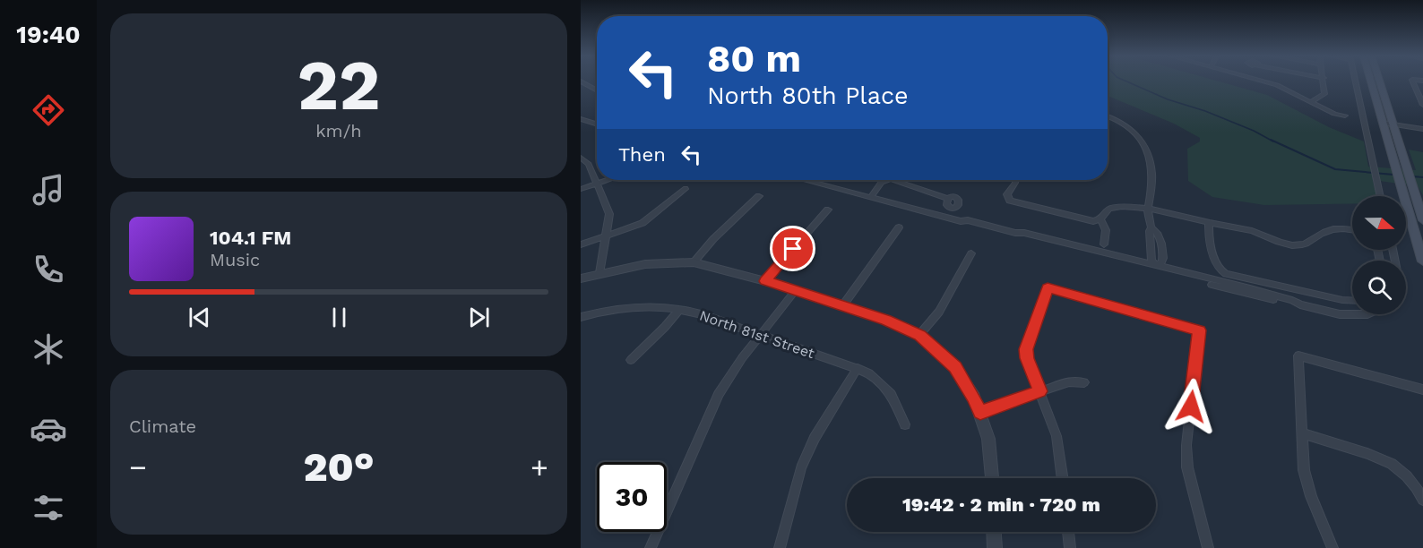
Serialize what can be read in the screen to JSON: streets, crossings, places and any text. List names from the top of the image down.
{
  "streets": {
    "street": ["North 81st Street"]
  },
  "north": "right",
  "page": {
    "tabs": "19:40",
    "tile": [
      ["22", "km/h"],
      "Climate"
    ],
    "turn": ["80 m", "North 80th Place"],
    "then": "Then",
    "song": ["104.1 FM", "Music"],
    "heat": ["−", "20°", "+"],
    "limit": "30",
    "trip": "19:42 · 2 min · 720 m"
  }
}
